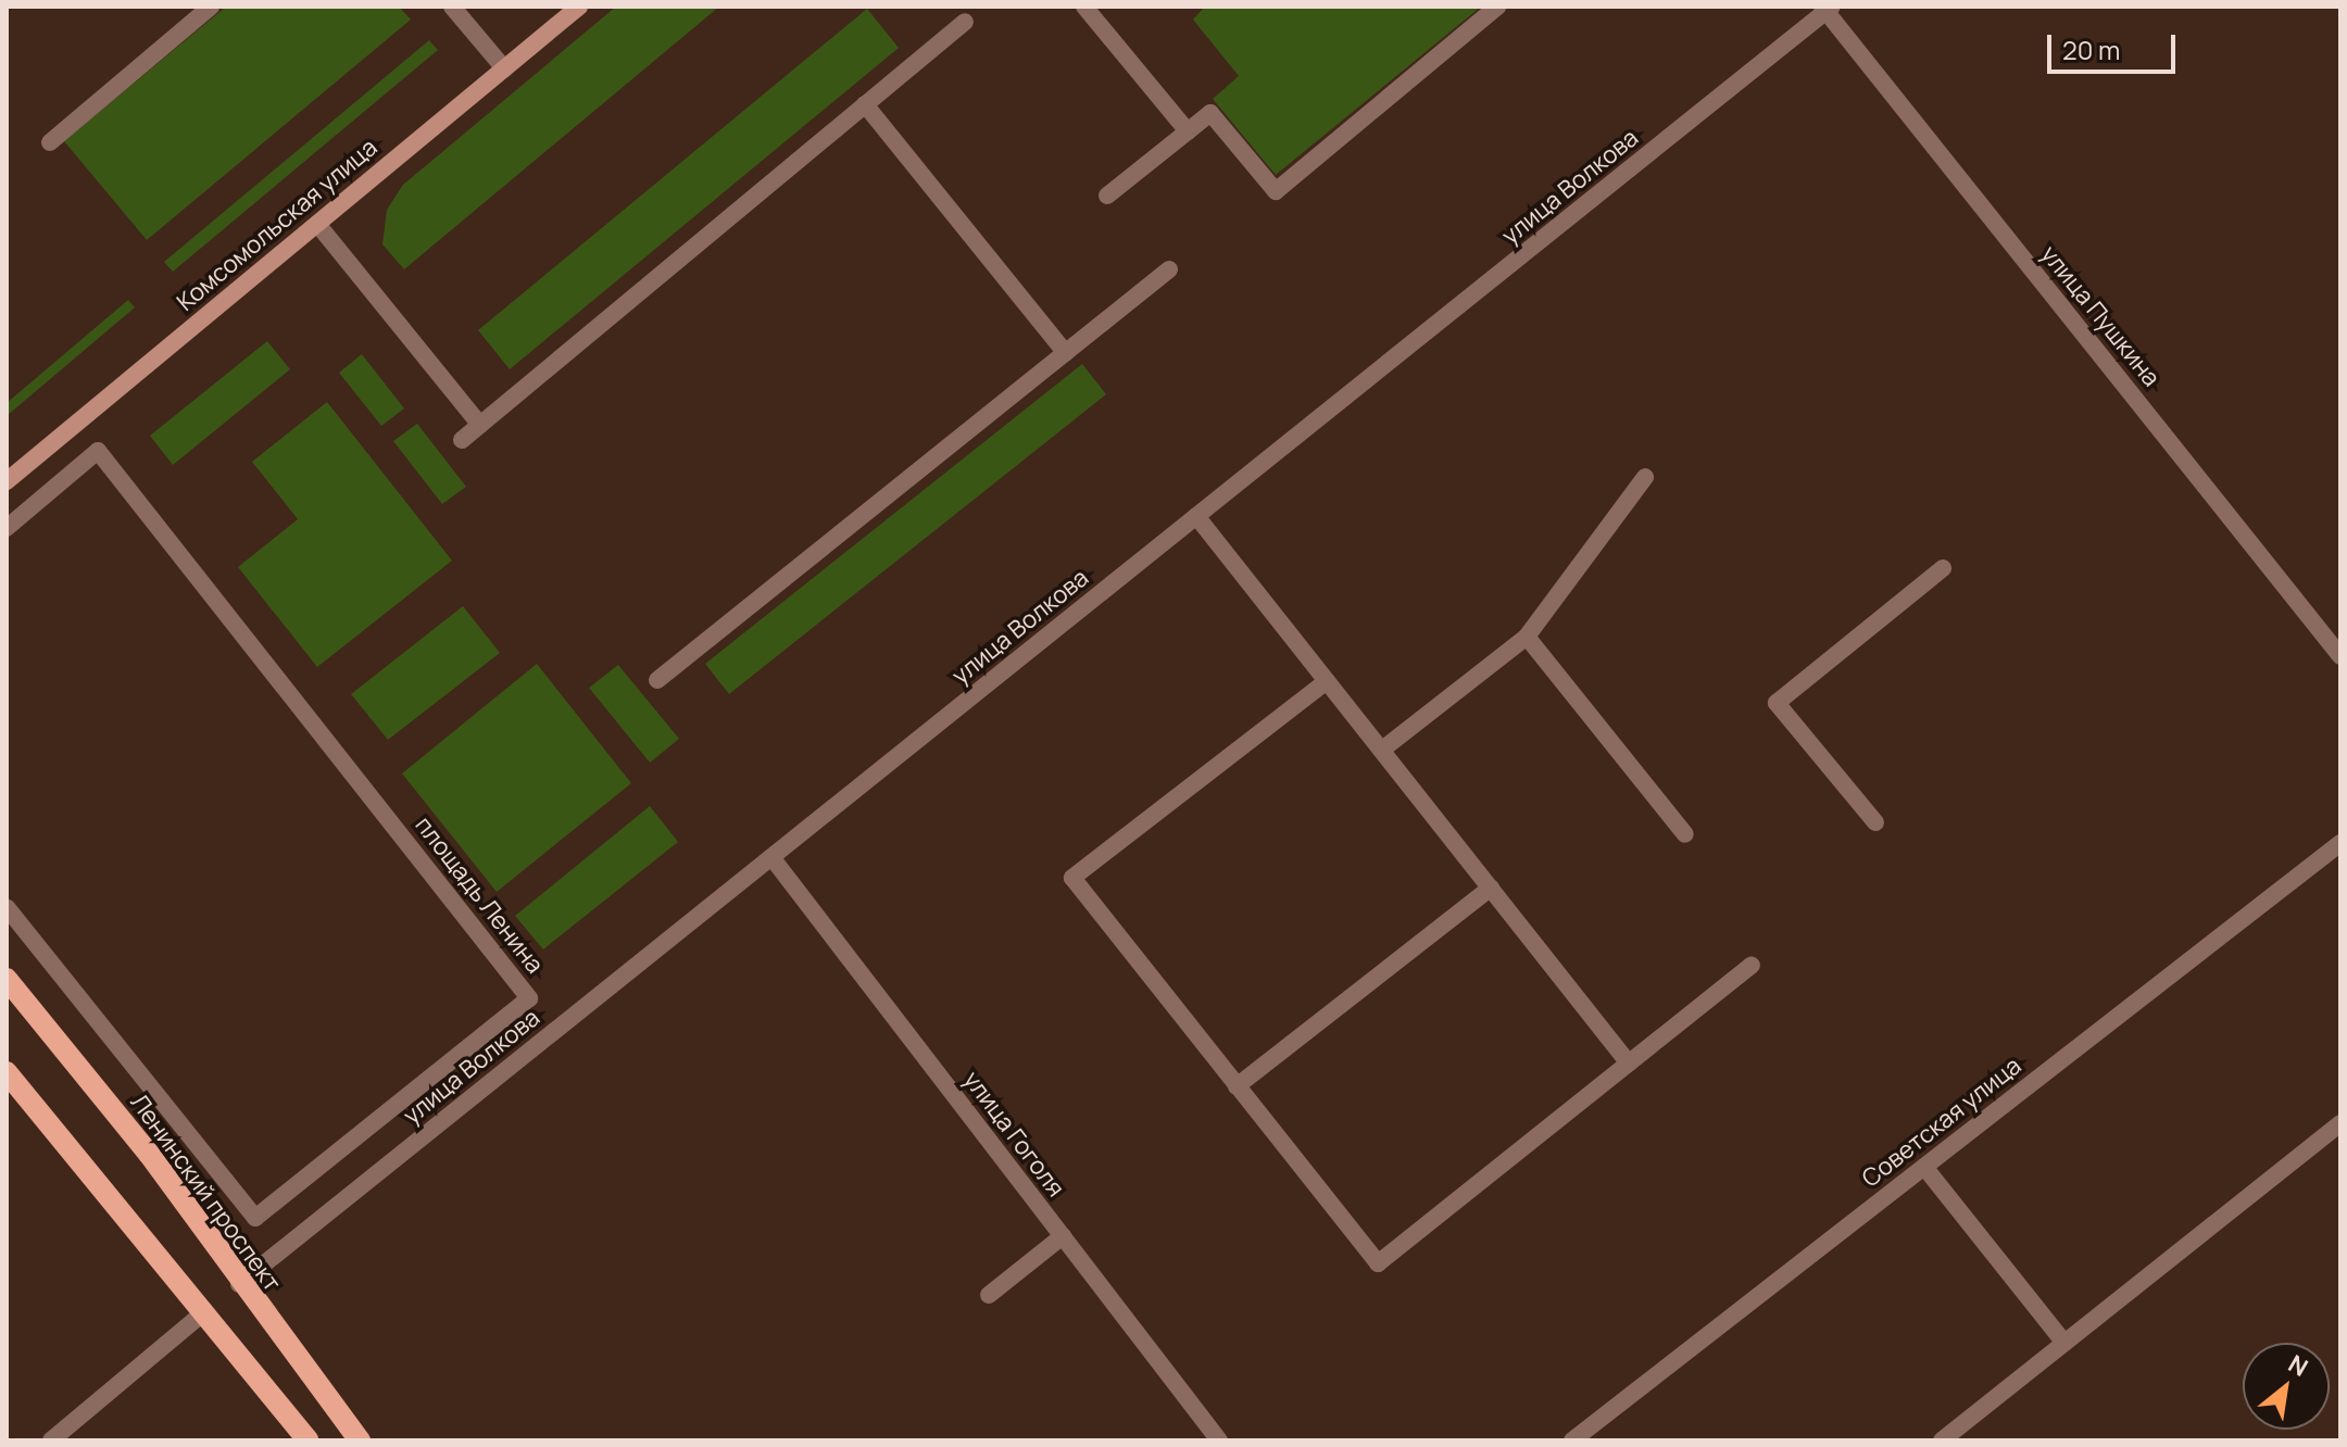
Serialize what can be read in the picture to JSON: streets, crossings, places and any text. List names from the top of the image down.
{
  "streets": {
    "main road": ["Комсомольская улица", "Ленинский проспект"],
    "street": [
      "улица Волкова",
      "улица Пушкина",
      "площадь Ленина",
      "Советская улица",
      "улица Гоголя"
    ]
  },
  "crossings": [
    ["улица Волкова", "улица Пушкина"],
    ["улица Волкова", "улица Гоголя"],
    ["улица Волкова", "Ленинский проспект"]
  ],
  "scale_bar": "20 m",
  "north": "top right"
}
